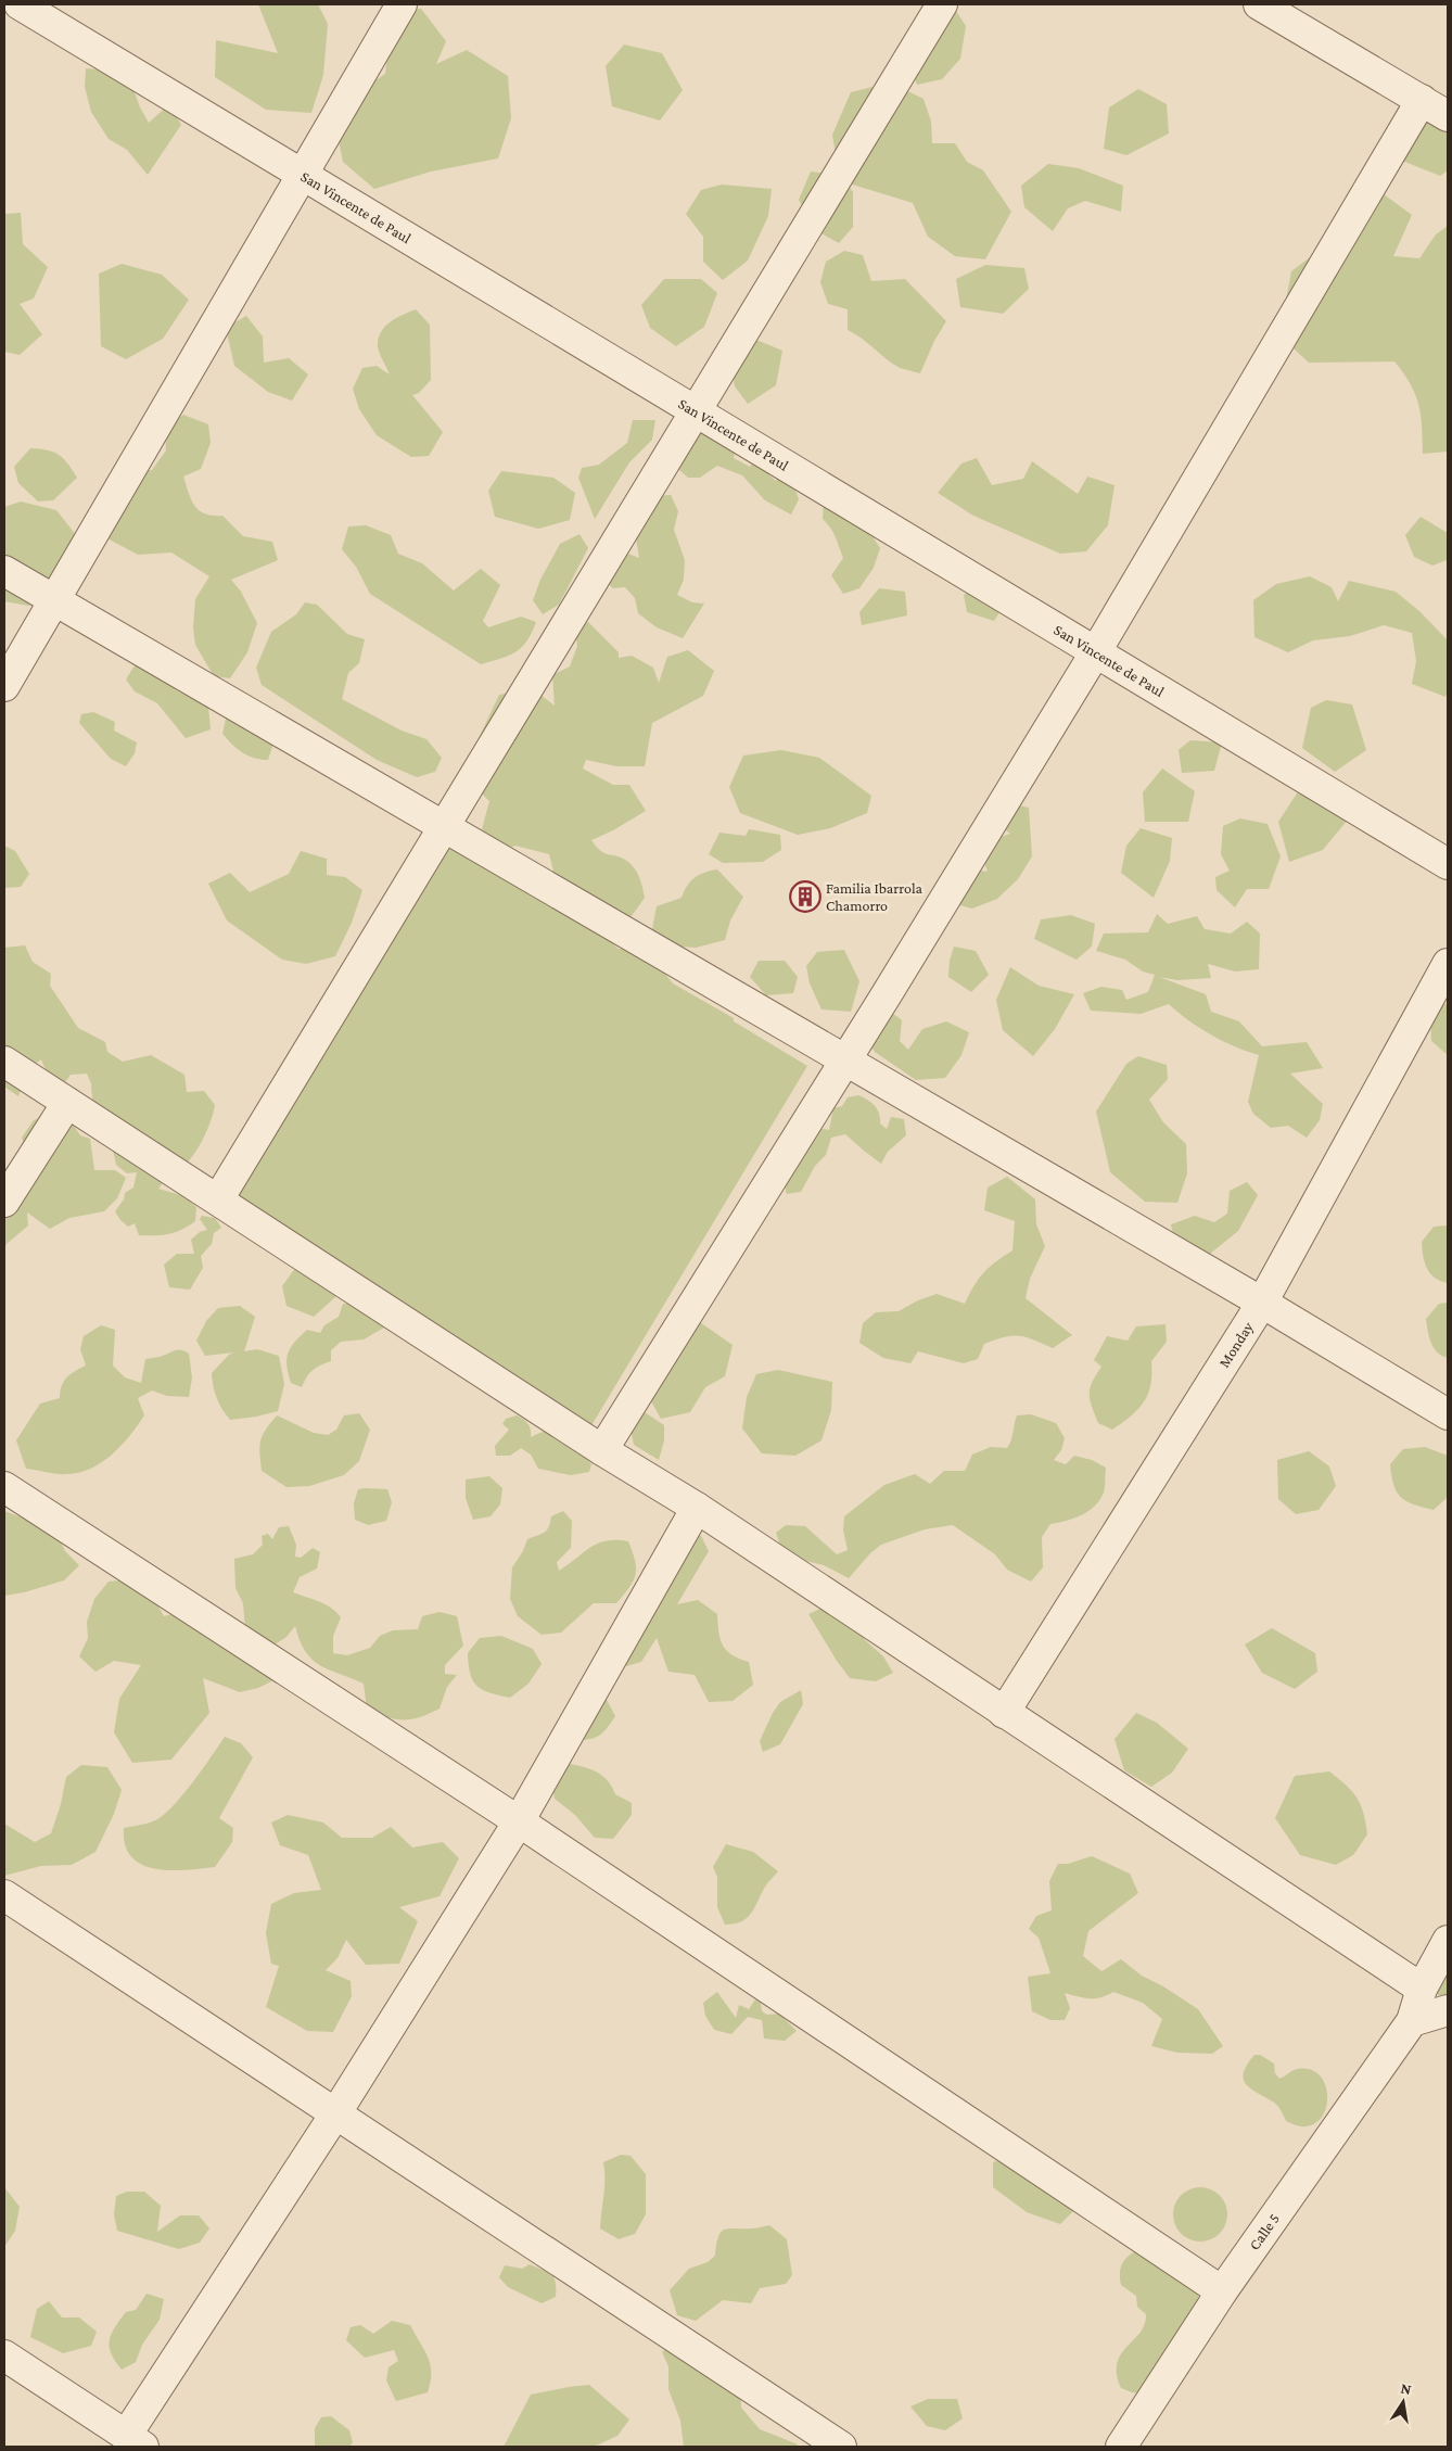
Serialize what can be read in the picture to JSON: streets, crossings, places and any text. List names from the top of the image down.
{
  "streets": {
    "street": ["San Vincente de Paul", "Monday", "Calle 5"]
  },
  "places": {
    "building": ["Familia Ibarrola Chamorro"]
  },
  "north": "top"
}
